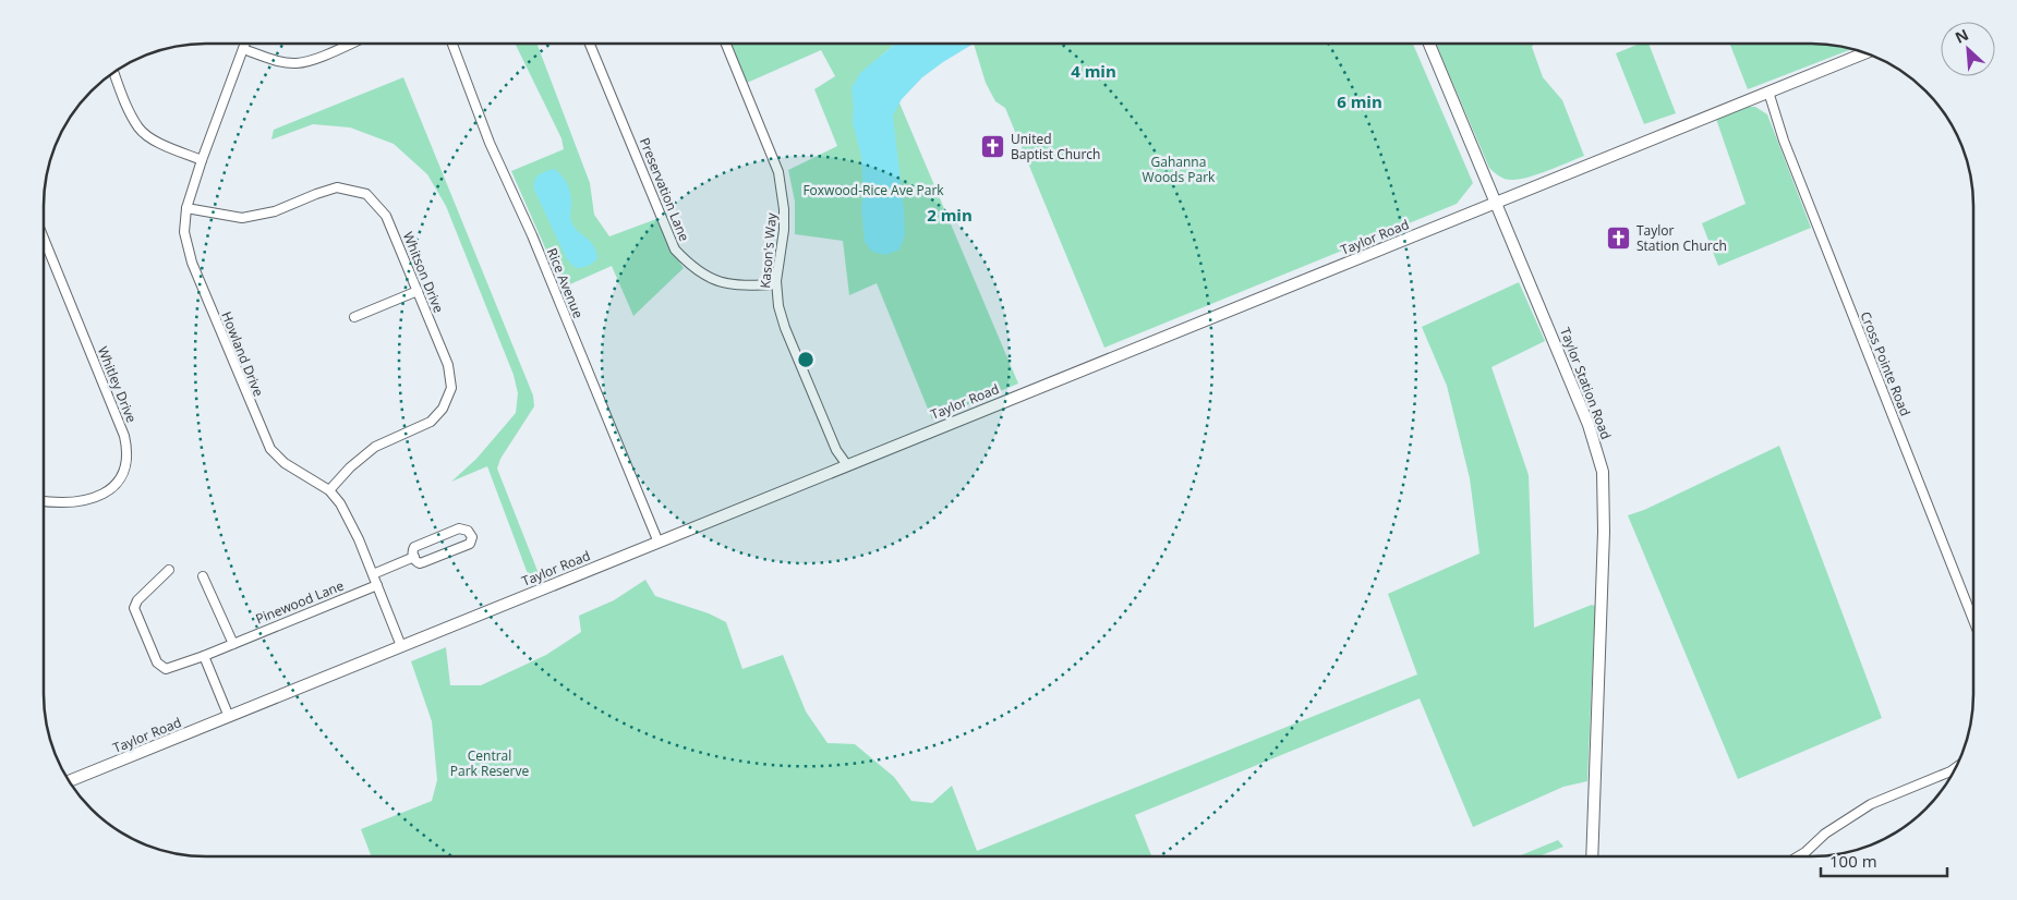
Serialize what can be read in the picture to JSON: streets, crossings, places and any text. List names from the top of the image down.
{
  "streets": {
    "main road": ["Taylor Road", "Taylor Station Road"],
    "street": [
      "Preservation Lane",
      "Kason's Way",
      "Whitson Drive",
      "Rice Avenue",
      "Howland Drive",
      "Cross Pointe Road",
      "Whitley Drive",
      "Pinewood Lane"
    ]
  },
  "crossings": [
    ["Preservation Lane", "Kason's Way"],
    ["Taylor Road", "Kason's Way"],
    ["Taylor Road", "Rice Avenue"],
    ["Taylor Road", "Howland Drive"],
    ["Taylor Road", "Cross Pointe Road"],
    ["Taylor Road", "Taylor Station Road"],
    ["Whitson Drive", "Howland Drive"],
    ["Howland Drive", "Pinewood Lane"]
  ],
  "parks": ["Gahanna Woods Park", "Foxwood-Rice Ave Park", "Central Park Reserve"],
  "places": {
    "church": ["United Baptist Church", "Taylor Station Church"]
  },
  "scale_bar": "100 m",
  "north": "top left",
  "rings": ["4 min", "6 min", "2 min"]
}
